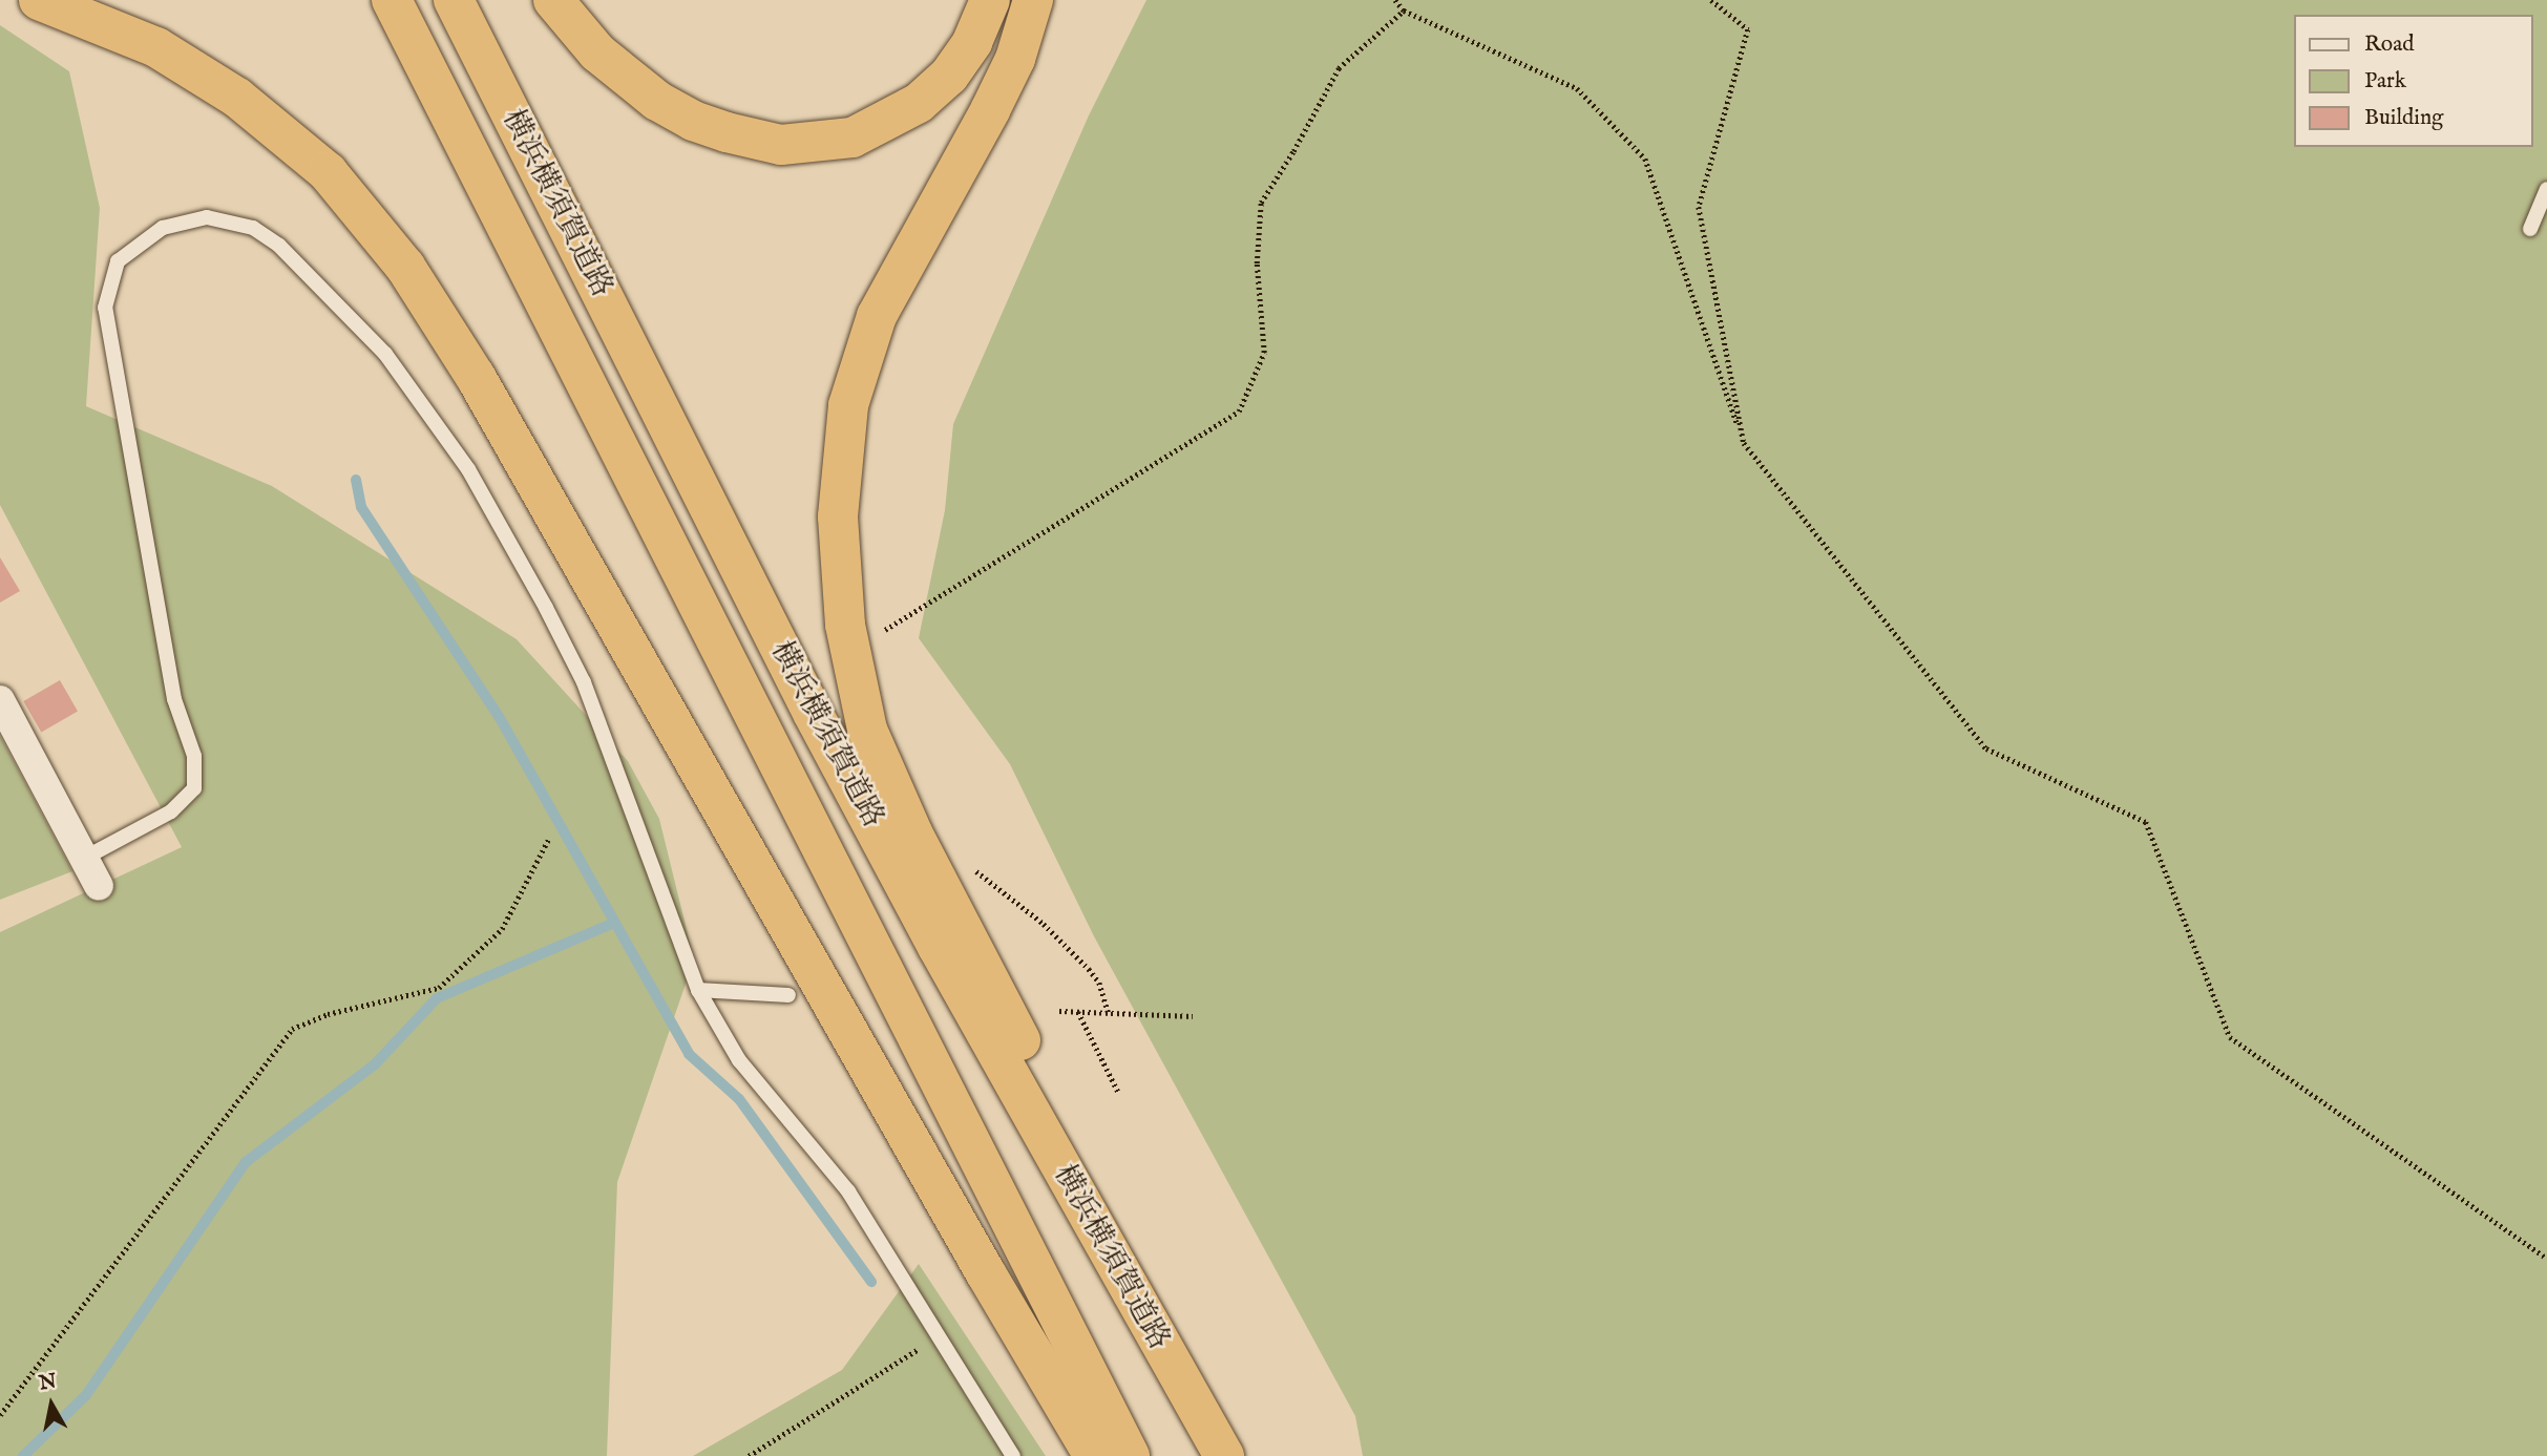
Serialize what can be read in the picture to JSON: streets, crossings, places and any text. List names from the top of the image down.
{
  "streets": {
    "highway": ["横浜横須賀道路"]
  },
  "legend": ["Road", "Park", "Building"],
  "north": "top"
}
